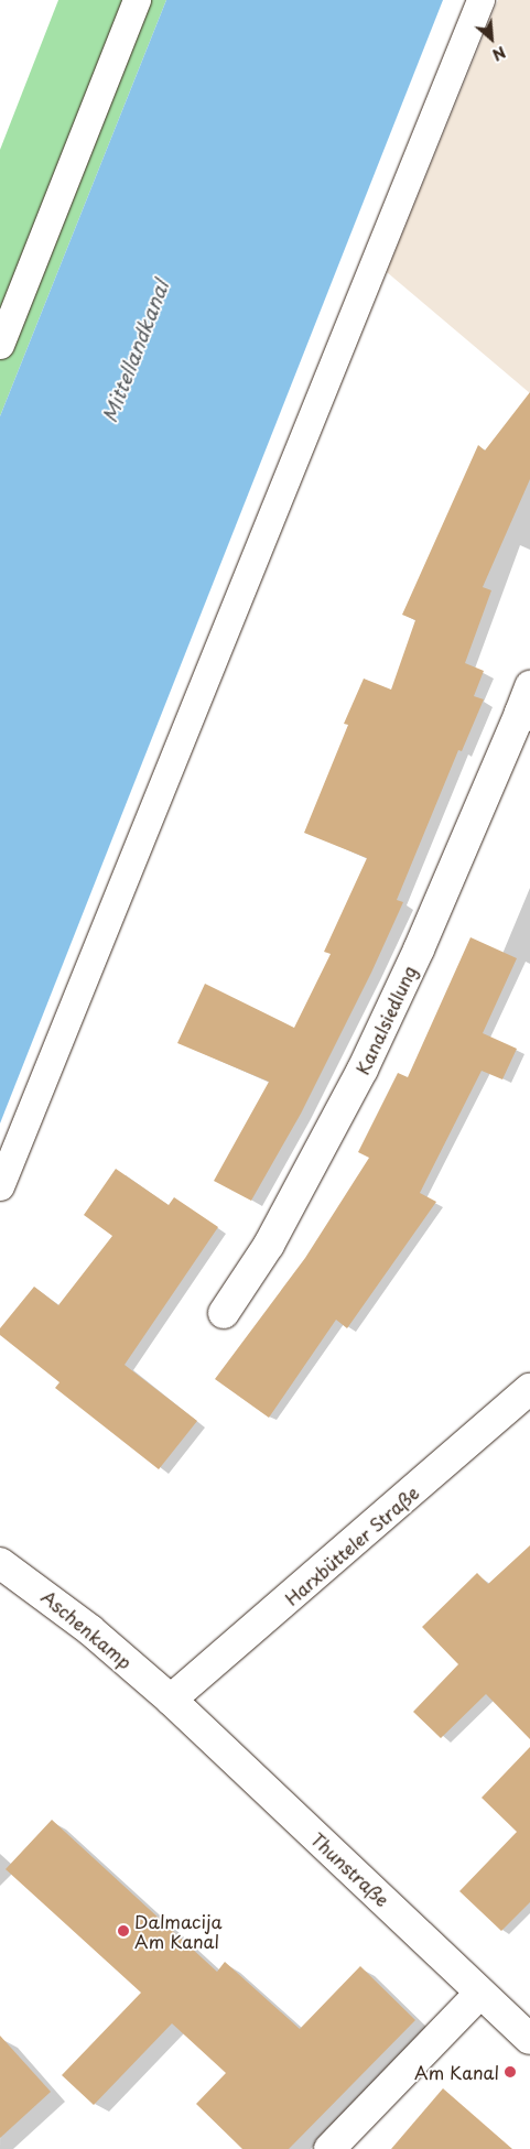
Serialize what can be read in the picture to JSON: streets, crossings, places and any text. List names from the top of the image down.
{
  "streets": {
    "street": [
      "Kanalsiedlung",
      "Harxbütteler Straße",
      "Aschenkamp",
      "Thunstraße"
    ]
  },
  "crossings": [
    ["Harxbütteler Straße", "Aschenkamp"],
    ["Harxbütteler Straße", "Thunstraße"],
    ["Aschenkamp", "Thunstraße"]
  ],
  "water": ["Mittellandkanal"],
  "places": ["Dalmacija Am Kanal", "Am Kanal"],
  "north": "bottom right"
}
